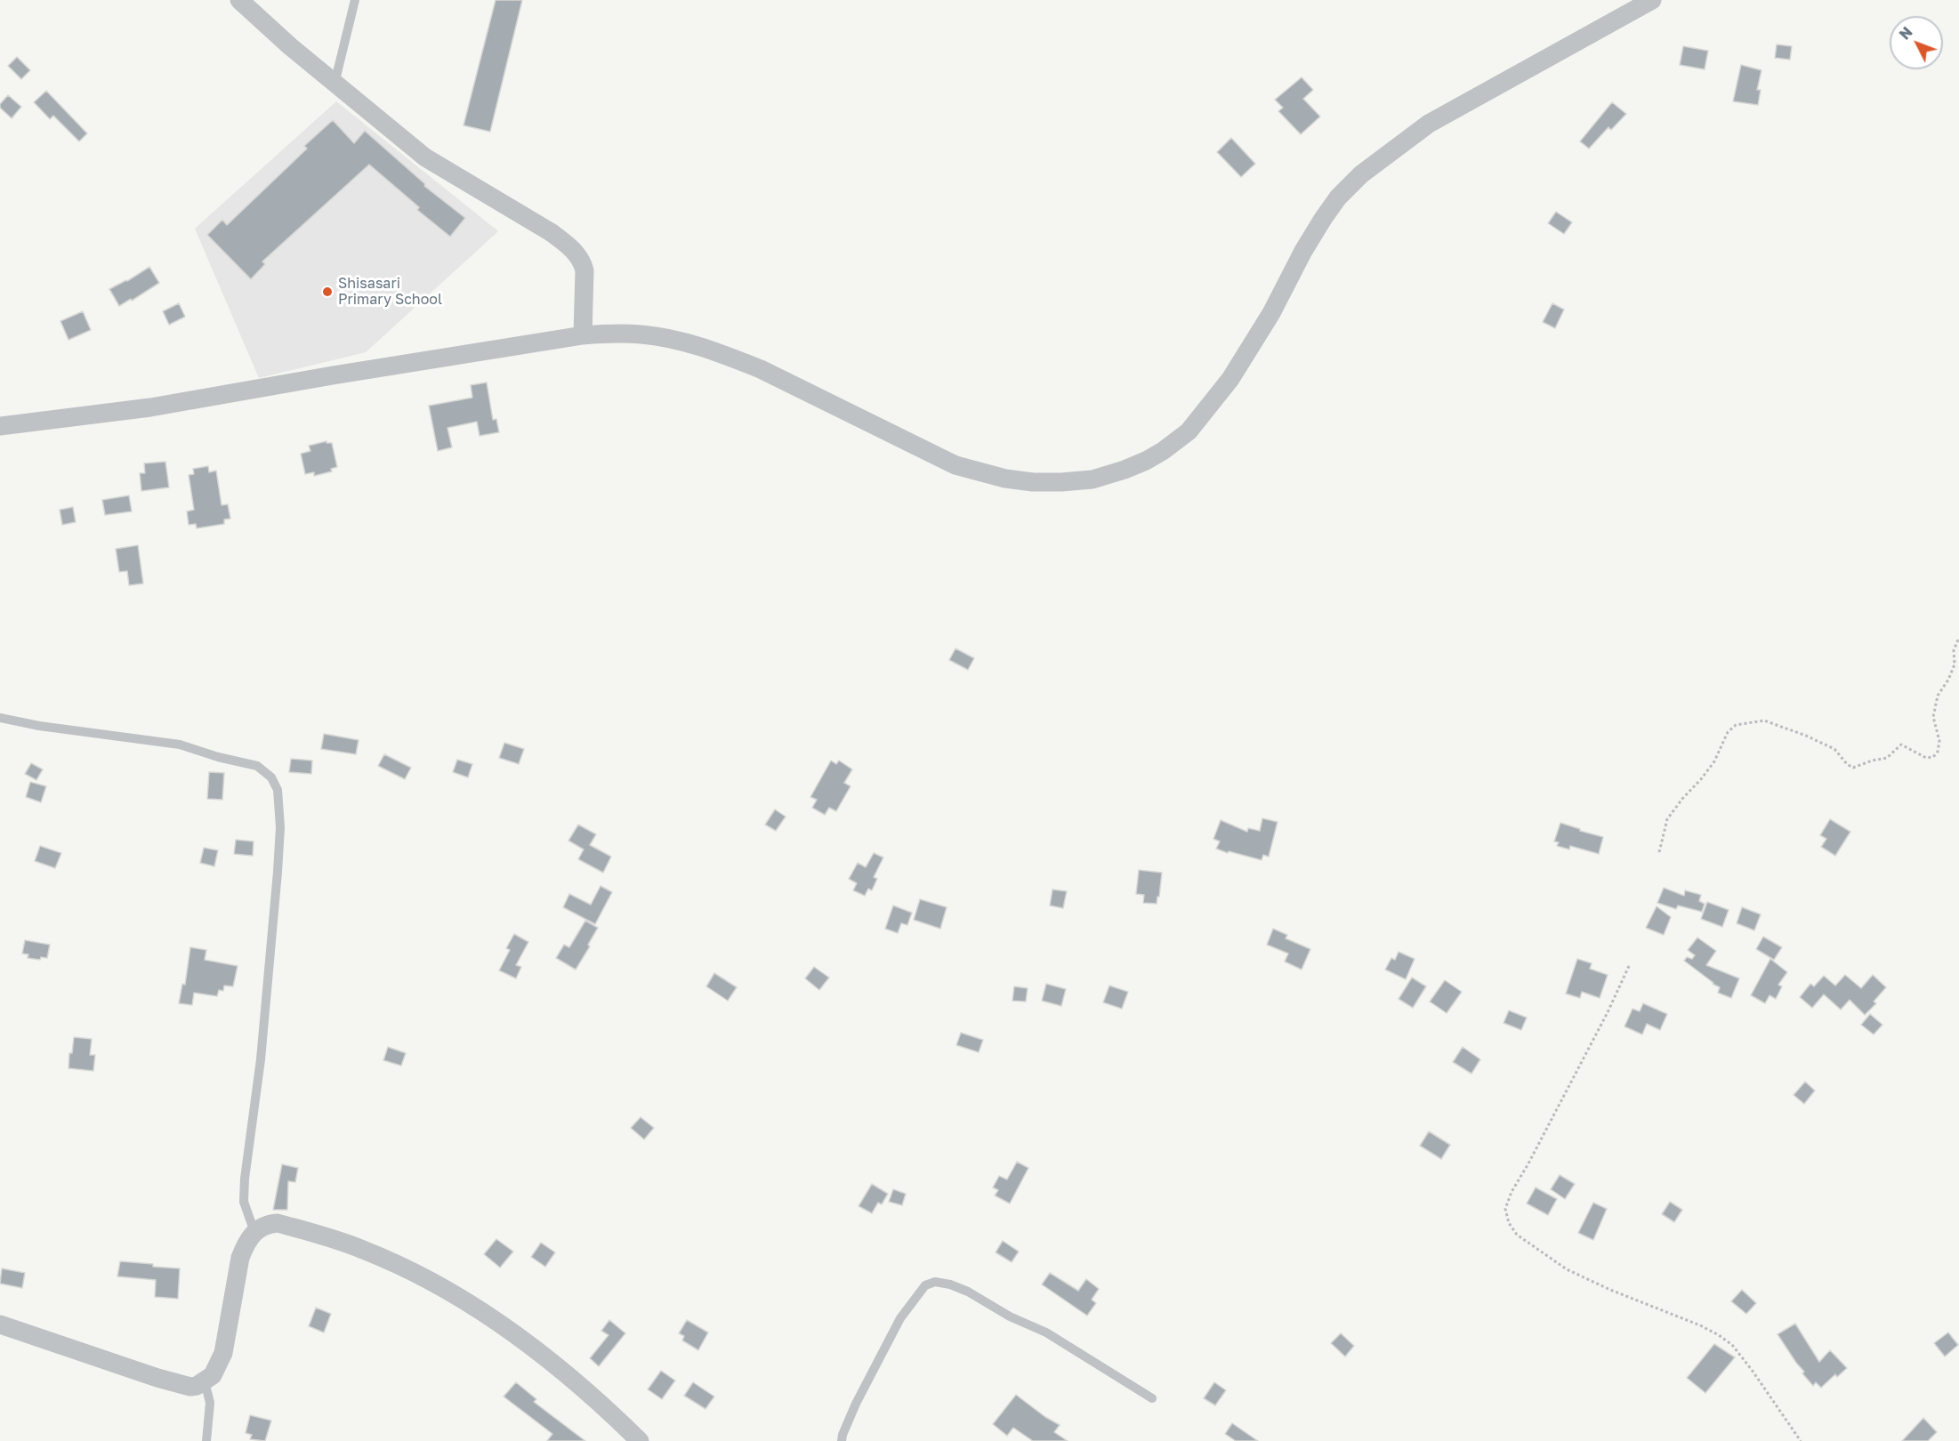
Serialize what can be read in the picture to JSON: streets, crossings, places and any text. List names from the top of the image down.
{
  "places": ["Shisasari Primary School"],
  "north": "top left"
}
